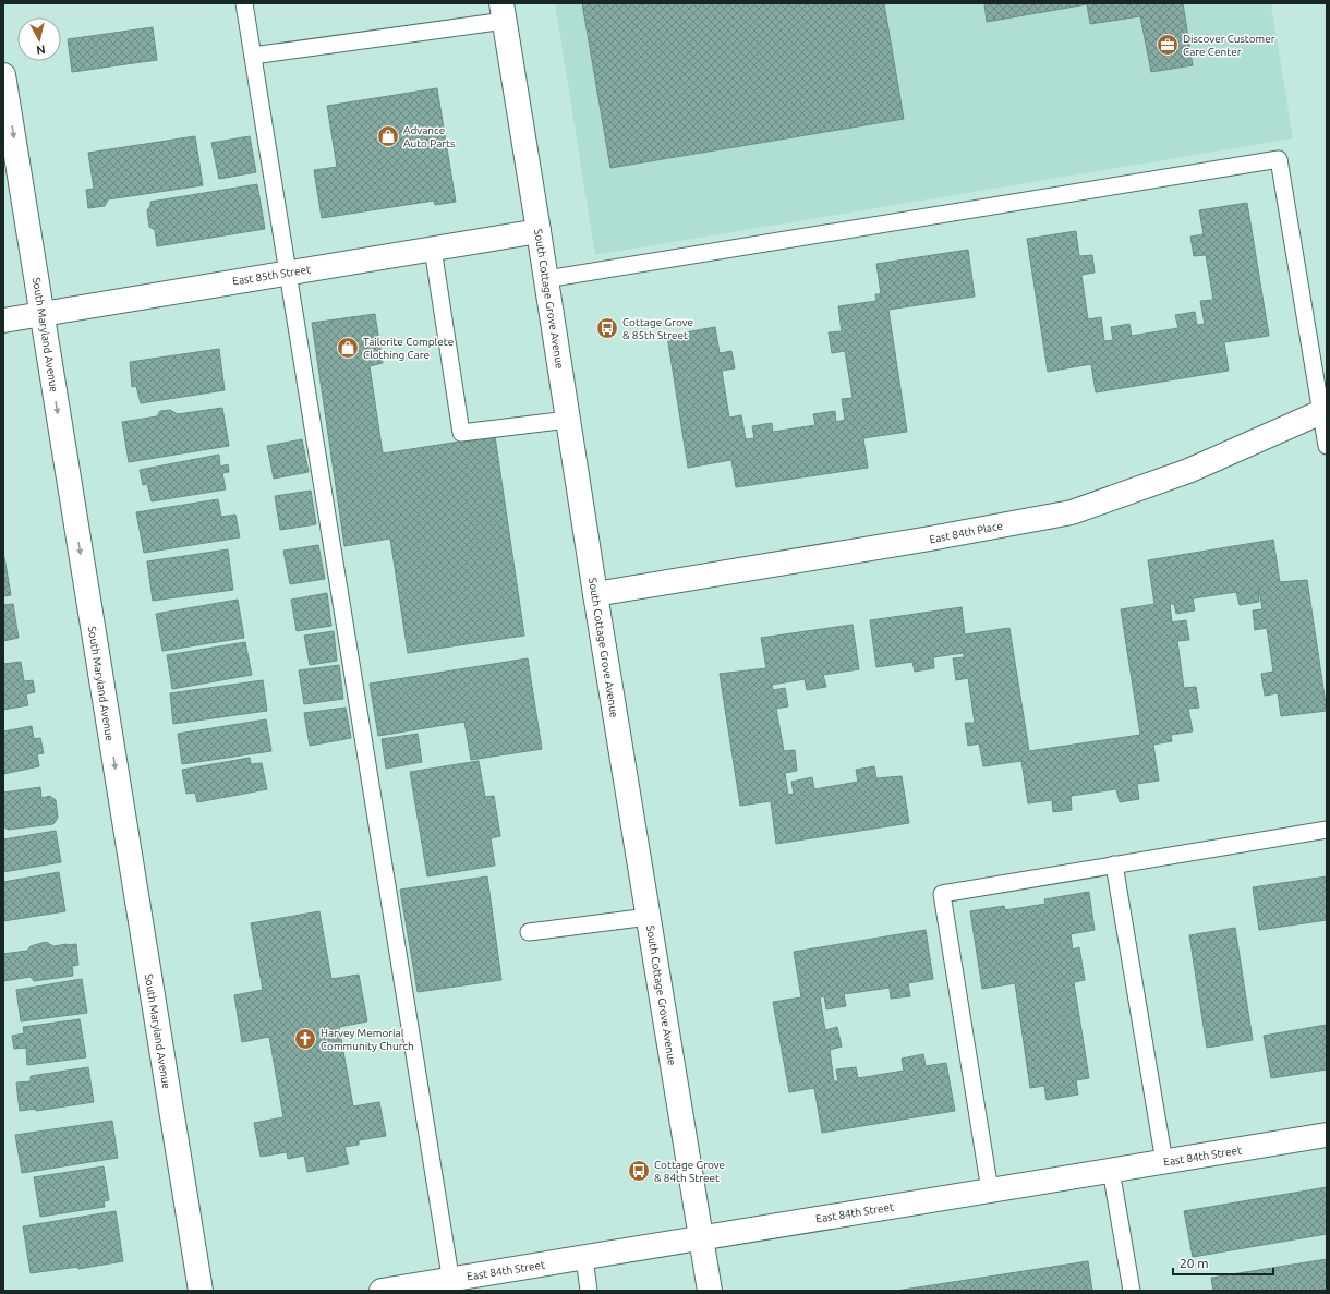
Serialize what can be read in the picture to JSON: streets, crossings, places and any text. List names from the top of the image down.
{
  "streets": {
    "street": [
      "East 85th Street",
      "South Cottage Grove Avenue",
      "South Maryland Avenue",
      "East 84th Place",
      "East 84th Street"
    ]
  },
  "crossings": [
    ["East 85th Street", "South Cottage Grove Avenue"],
    ["East 85th Street", "South Maryland Avenue"],
    ["South Cottage Grove Avenue", "East 84th Place"],
    ["South Cottage Grove Avenue", "East 84th Street"]
  ],
  "one_way": ["South Maryland Avenue"],
  "places": {
    "office": ["Discover Customer Care Center"],
    "shop": ["Advance Auto Parts", "Tailorite Complete Clothing Care"],
    "bus stop": ["Cottage Grove & 85th Street", "Cottage Grove & 84th Street"],
    "church": ["Harvey Memorial Community Church"]
  },
  "scale_bar": "20 m",
  "north": "bottom"
}
